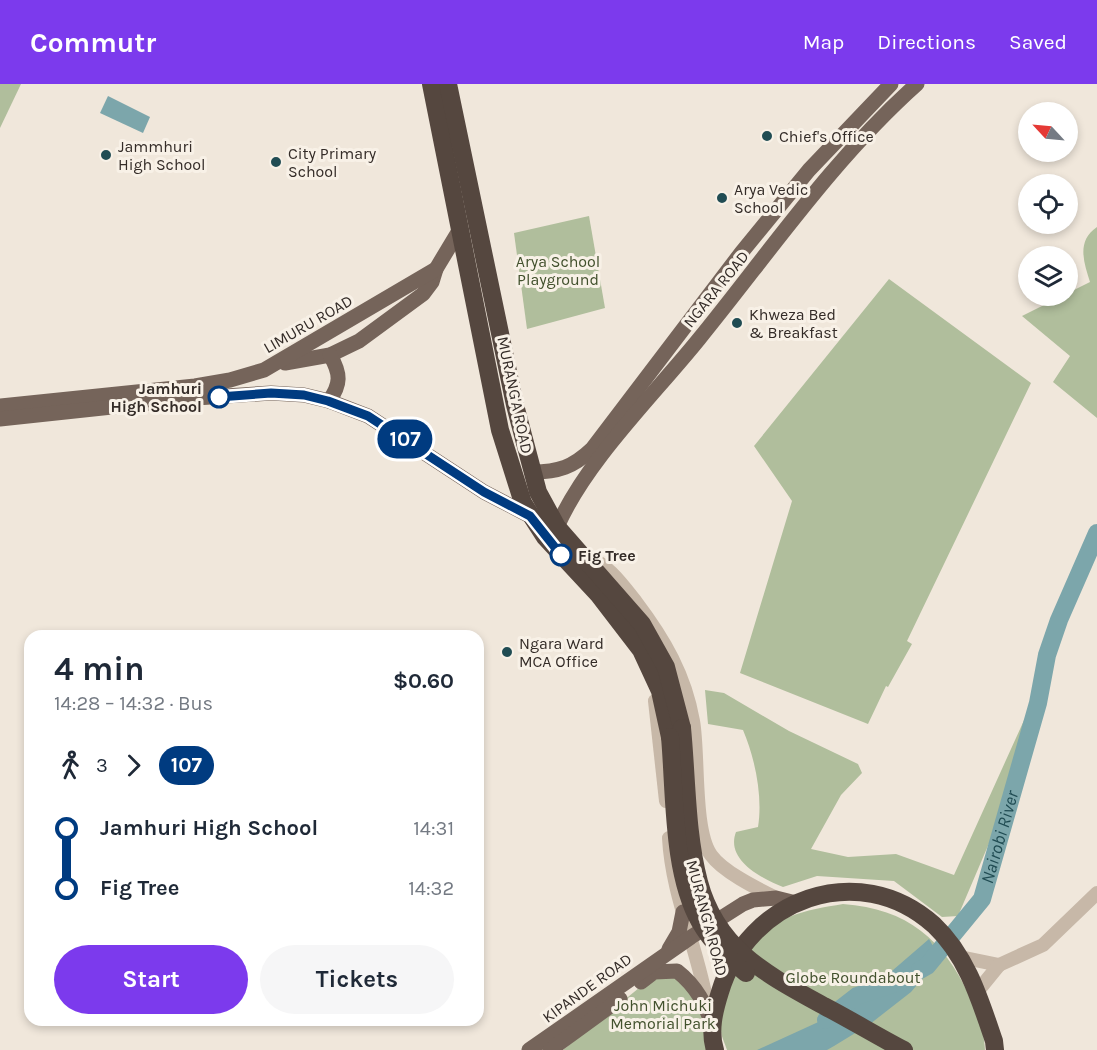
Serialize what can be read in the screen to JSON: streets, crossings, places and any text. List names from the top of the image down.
{
  "streets": {
    "highway": ["MURANG'A ROAD"],
    "main road": ["NGARA ROAD", "LIMURU ROAD", "KIPANDE ROAD"]
  },
  "crossings": [
    ["NGARA ROAD", "MURANG'A ROAD"],
    ["LIMURU ROAD", "MURANG'A ROAD"],
    ["MURANG'A ROAD", "KIPANDE ROAD"]
  ],
  "water": ["Nairobi River"],
  "parks": ["Arya School Playground", "Globe Roundabout", "John Michuki Memorial Park"],
  "places": [
    "Chief's Office",
    "Jammhuri High School",
    "City Primary School",
    "Arya Vedic School",
    "Khweza Bed & Breakfast",
    "Jamhuri High School",
    "Fig Tree",
    "Ngara Ward MCA Office"
  ],
  "lines": ["bus line 107"],
  "north": "top left",
  "page": {
    "header": "Commutr",
    "nav": ["Map", "Directions", "Saved"],
    "on_map": "107",
    "heading": ["4 min", "14:28 – 14:32 · Bus", "$0.60"],
    "legs": ["3", "107"],
    "list": [
      {
        "name": "Jamhuri High School",
        "value": "14:31"
      },
      {
        "name": "Fig Tree",
        "value": "14:32"
      }
    ],
    "buttons": ["Start", "Tickets"]
  }
}
